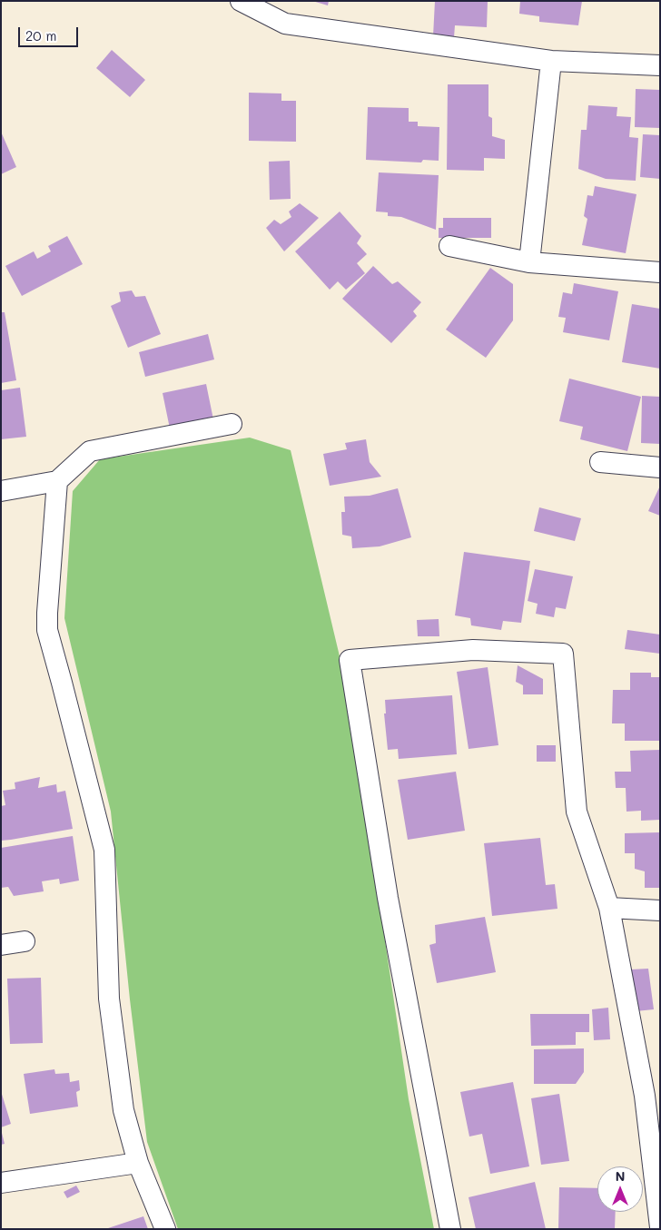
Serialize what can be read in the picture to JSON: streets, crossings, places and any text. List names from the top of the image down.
{
  "scale_bar": "20 m",
  "north": "top"
}
